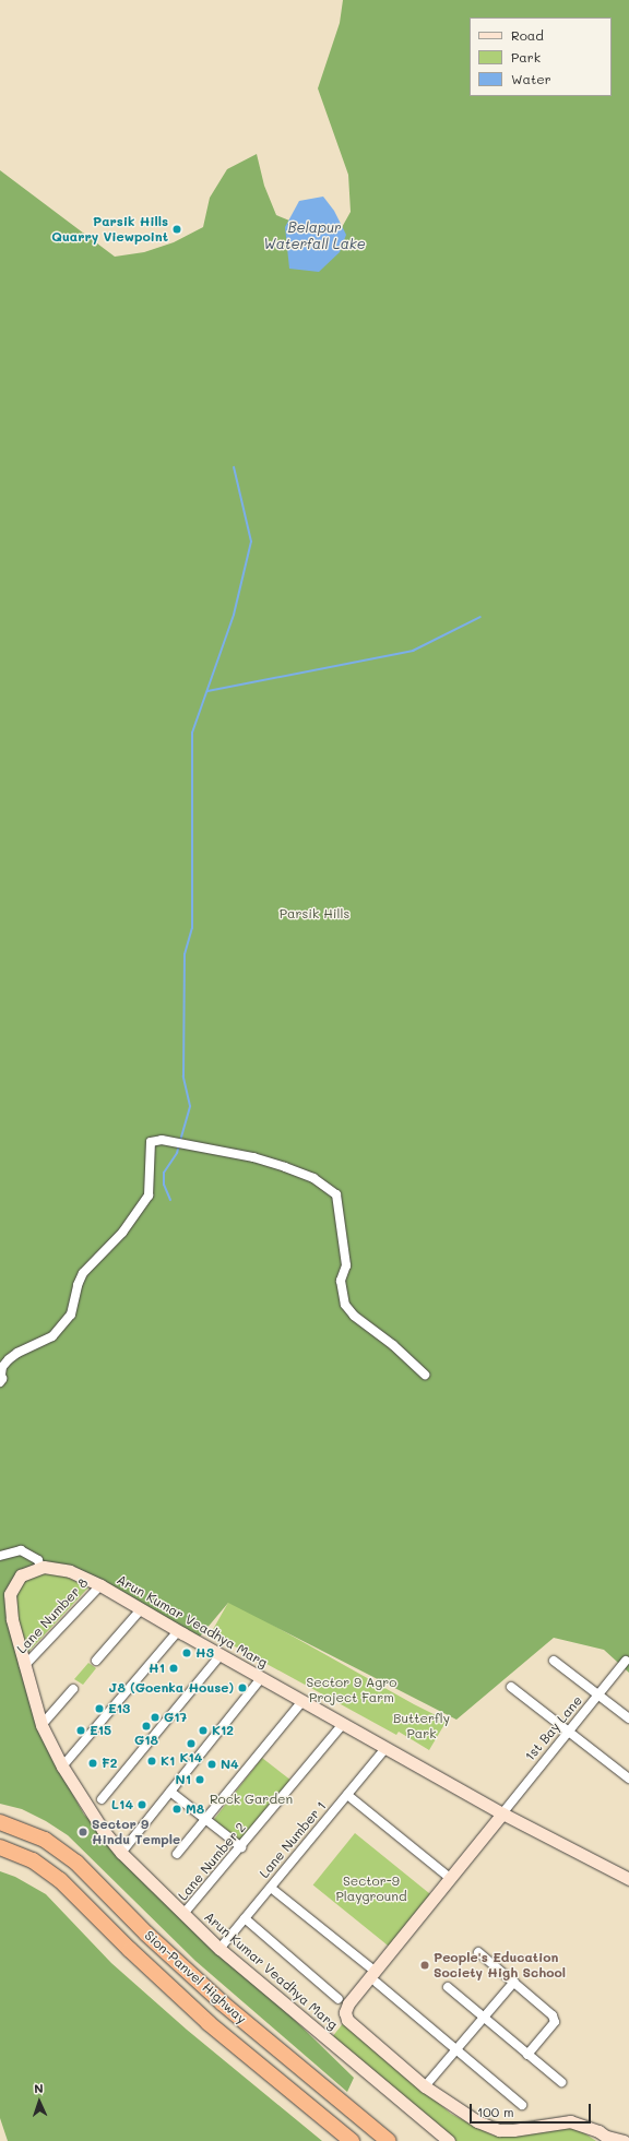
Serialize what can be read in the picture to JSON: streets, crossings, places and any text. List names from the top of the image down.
{
  "streets": {
    "highway": ["Sion-Panvel Highway"],
    "street": [
      "Lane Number 8",
      "Arun Kumar Veadhya Marg",
      "1st Bay Lane",
      "Lane Number 1",
      "Lane Number 2"
    ]
  },
  "crossings": [
    ["Lane Number 8", "Arun Kumar Veadhya Marg"],
    ["Arun Kumar Veadhya Marg", "1st Bay Lane"],
    ["Arun Kumar Veadhya Marg", "Lane Number 1"],
    ["Arun Kumar Veadhya Marg", "Lane Number 2"]
  ],
  "water": ["Belapur Waterfall Lake"],
  "parks": [
    "Parsik Hills",
    "Sector 9 Agro Project Farm",
    "Butterfly Park",
    "Rock Garden",
    "Sector-9 Playground"
  ],
  "places": [
    "Parsik Hills Quarry Viewpoint",
    "H3",
    "H1",
    "J8 (Goenka House)",
    "E13",
    "G17",
    "G18",
    "E15",
    "K12",
    "K14",
    "K1",
    "F2",
    "N4",
    "N1",
    "L14",
    "M8",
    "Sector 9 Hindu Temple",
    "People's Education Society High School"
  ],
  "legend": ["Road", "Park", "Water"],
  "scale_bar": "100 m",
  "north": "top"
}
